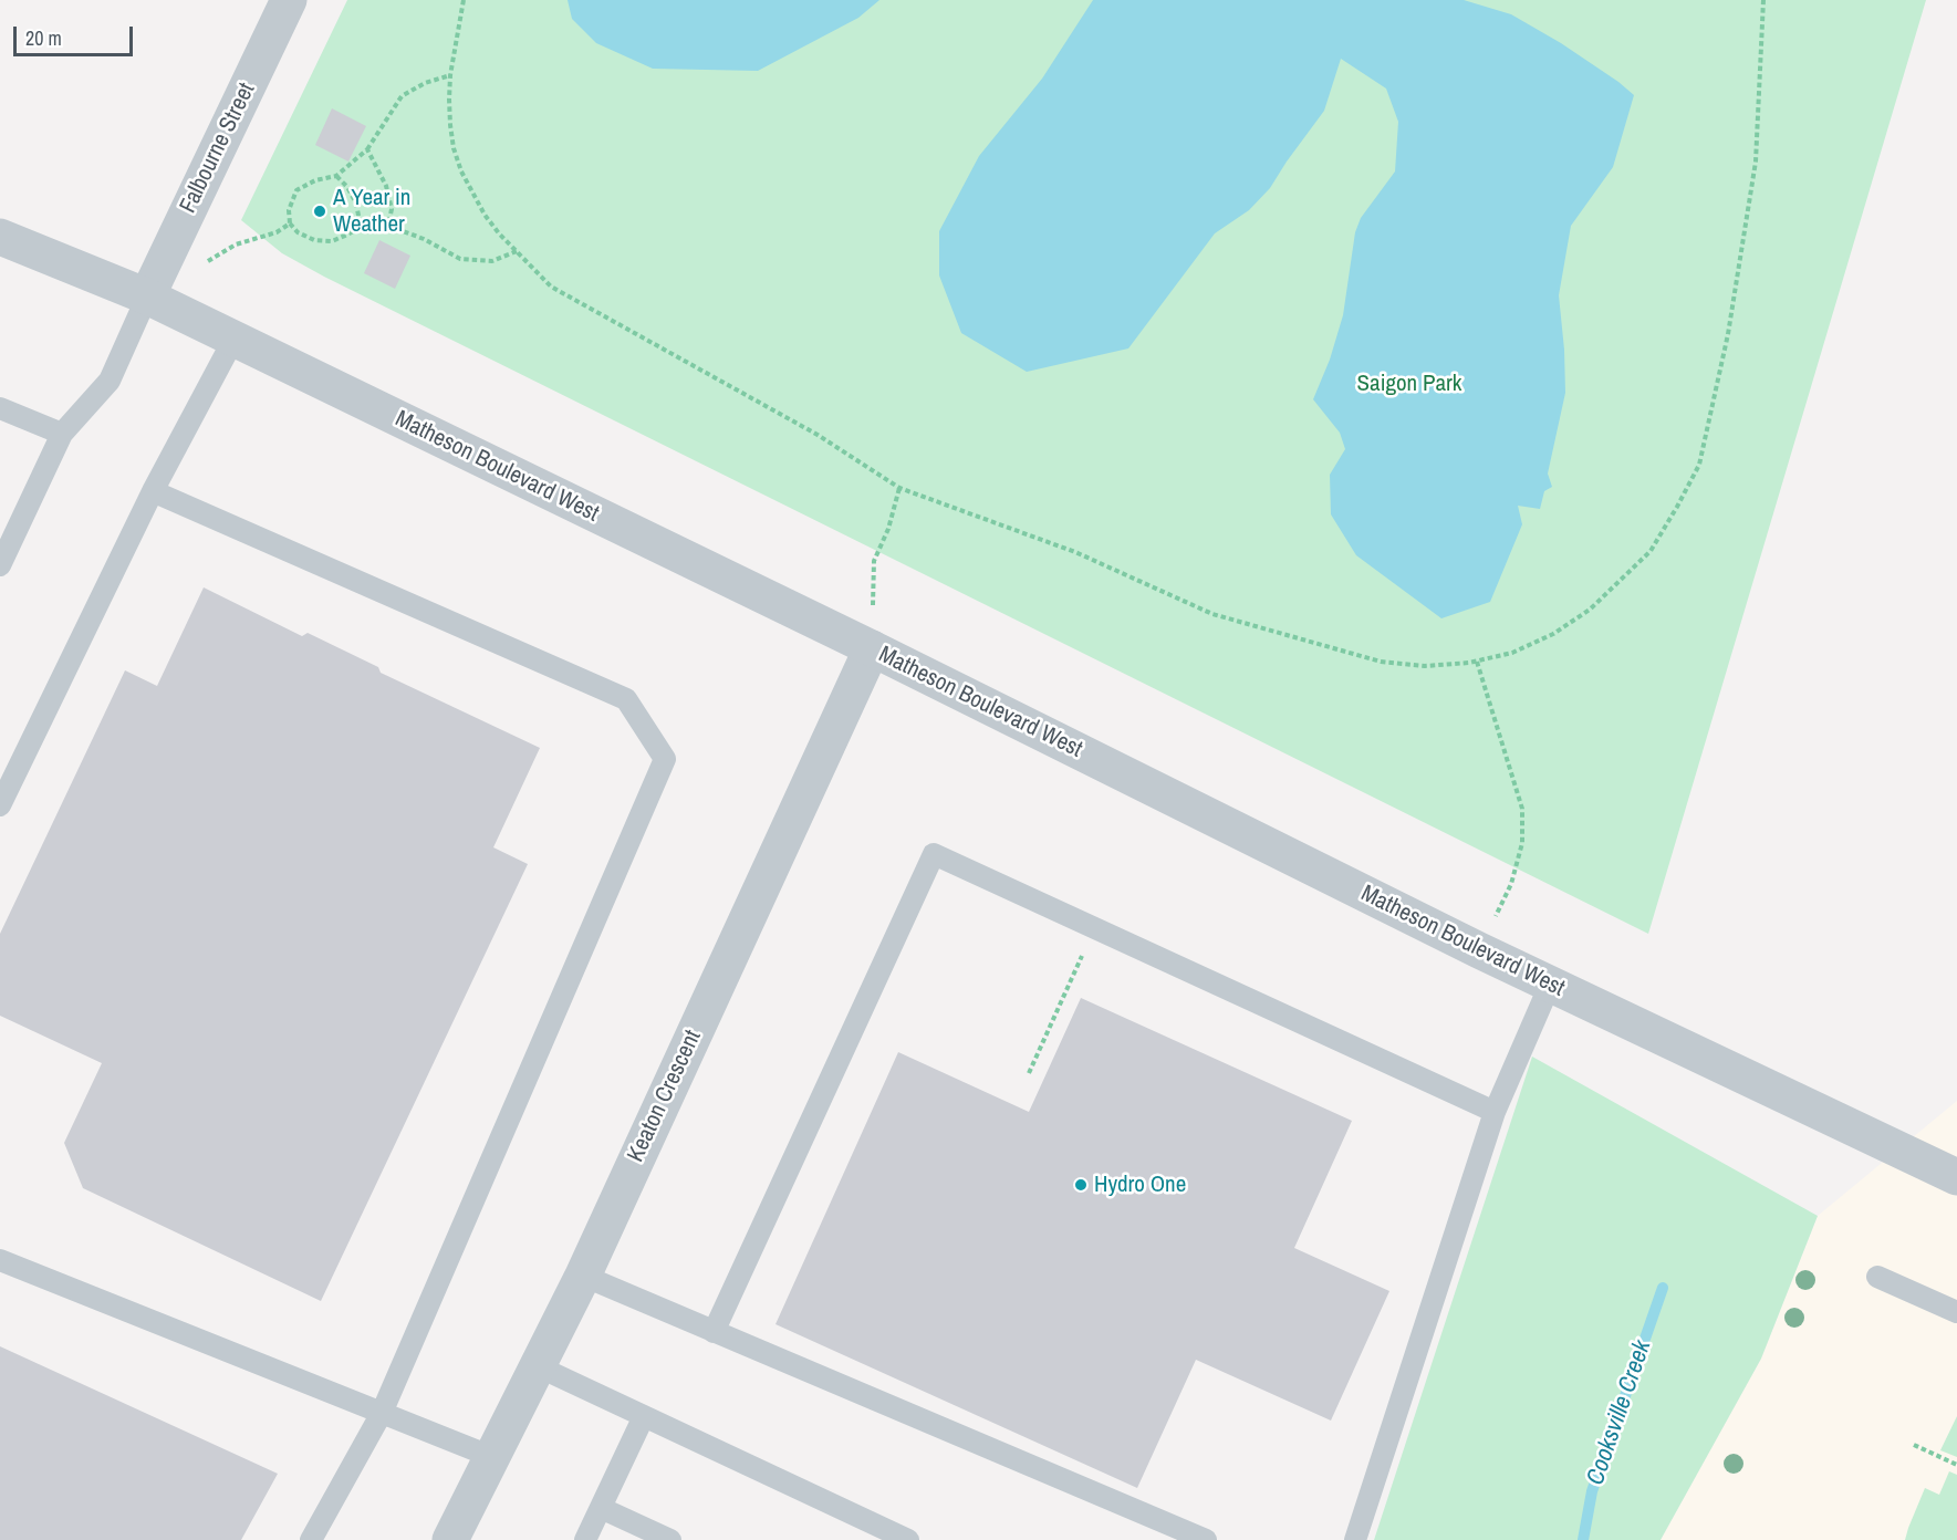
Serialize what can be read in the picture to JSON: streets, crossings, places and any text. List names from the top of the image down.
{
  "streets": {
    "street": ["Falbourne Street", "Matheson Boulevard West", "Keaton Crescent"]
  },
  "crossings": [
    ["Falbourne Street", "Matheson Boulevard West"],
    ["Matheson Boulevard West", "Keaton Crescent"]
  ],
  "water": ["Cooksville Creek"],
  "parks": ["Saigon Park"],
  "places": ["A Year in Weather", "Hydro One"],
  "scale_bar": "20 m"
}
